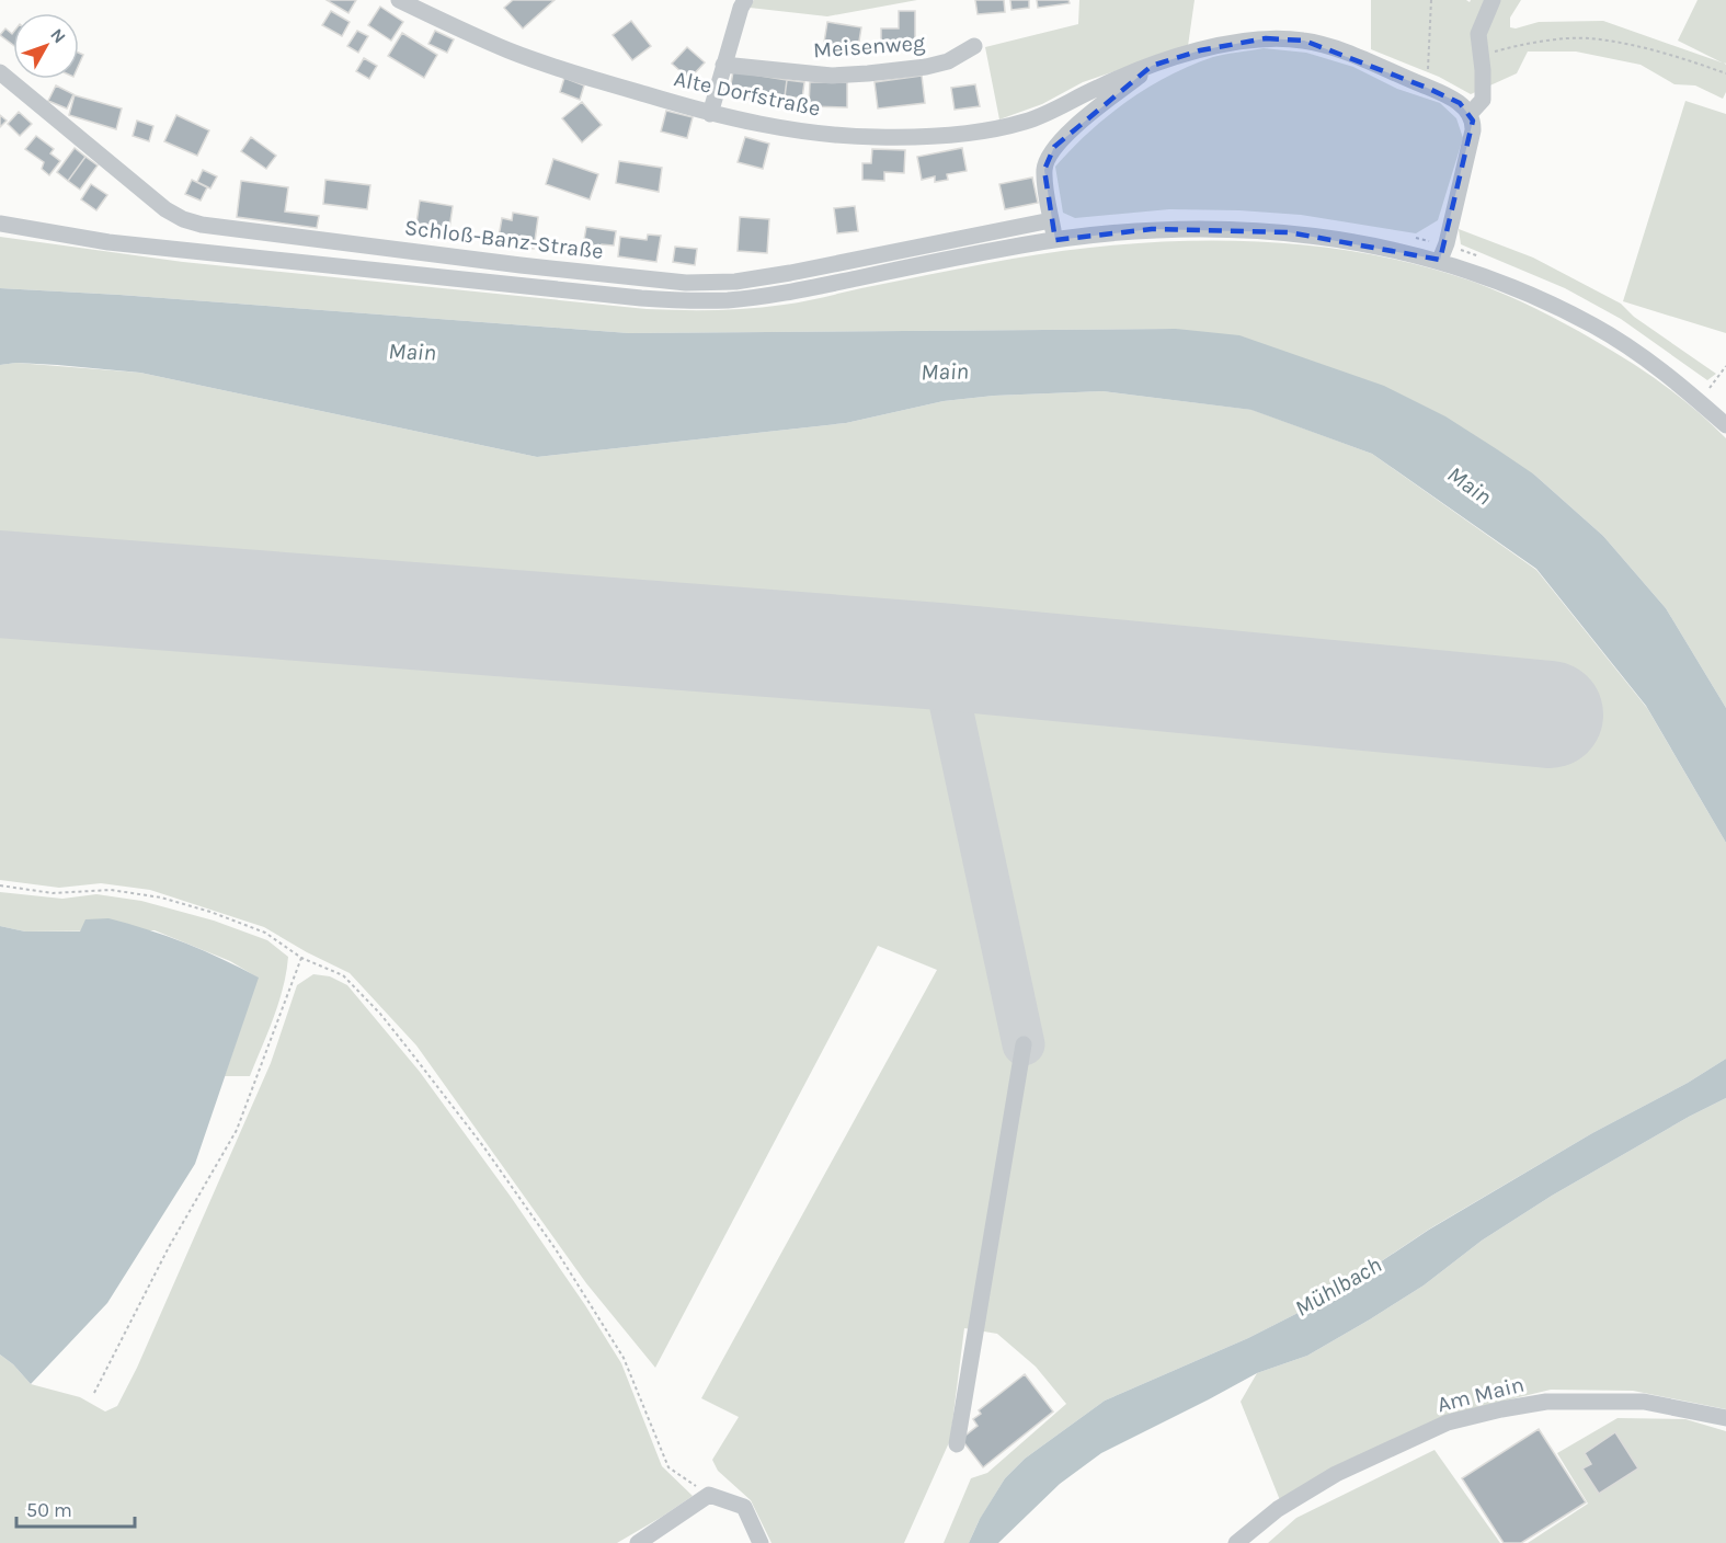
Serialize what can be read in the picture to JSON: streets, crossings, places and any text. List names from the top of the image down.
{
  "streets": {
    "street": [
      "Meisenweg",
      "Alte Dorfstraße",
      "Schloß-Banz-Straße",
      "Am Main"
    ]
  },
  "water": ["Main", "Mühlbach"],
  "scale_bar": "50 m",
  "north": "top right"
}
